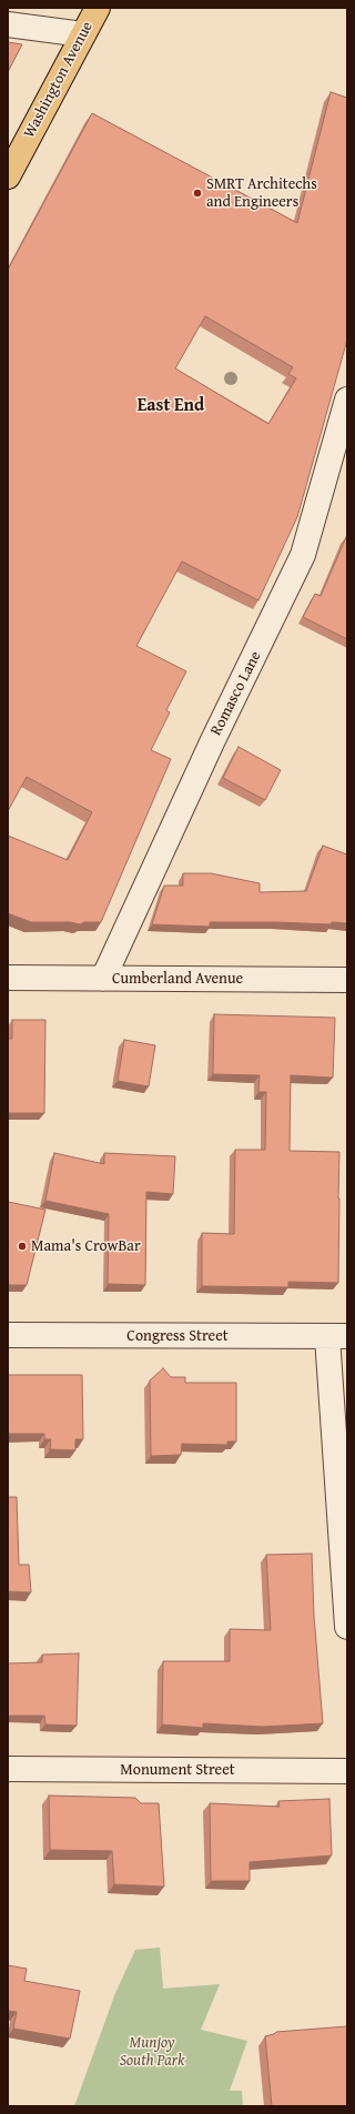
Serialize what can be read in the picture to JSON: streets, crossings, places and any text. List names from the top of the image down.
{
  "streets": {
    "main road": ["Washington Avenue"],
    "street": [
      "Romasco Lane",
      "Cumberland Avenue",
      "Congress Street",
      "Monument Street"
    ]
  },
  "crossings": [
    ["Romasco Lane", "Cumberland Avenue"]
  ],
  "districts": ["East End"],
  "parks": ["Munjoy South Park"],
  "places": ["SMRT Architechs and Engineers", "Mama's CrowBar"]
}
